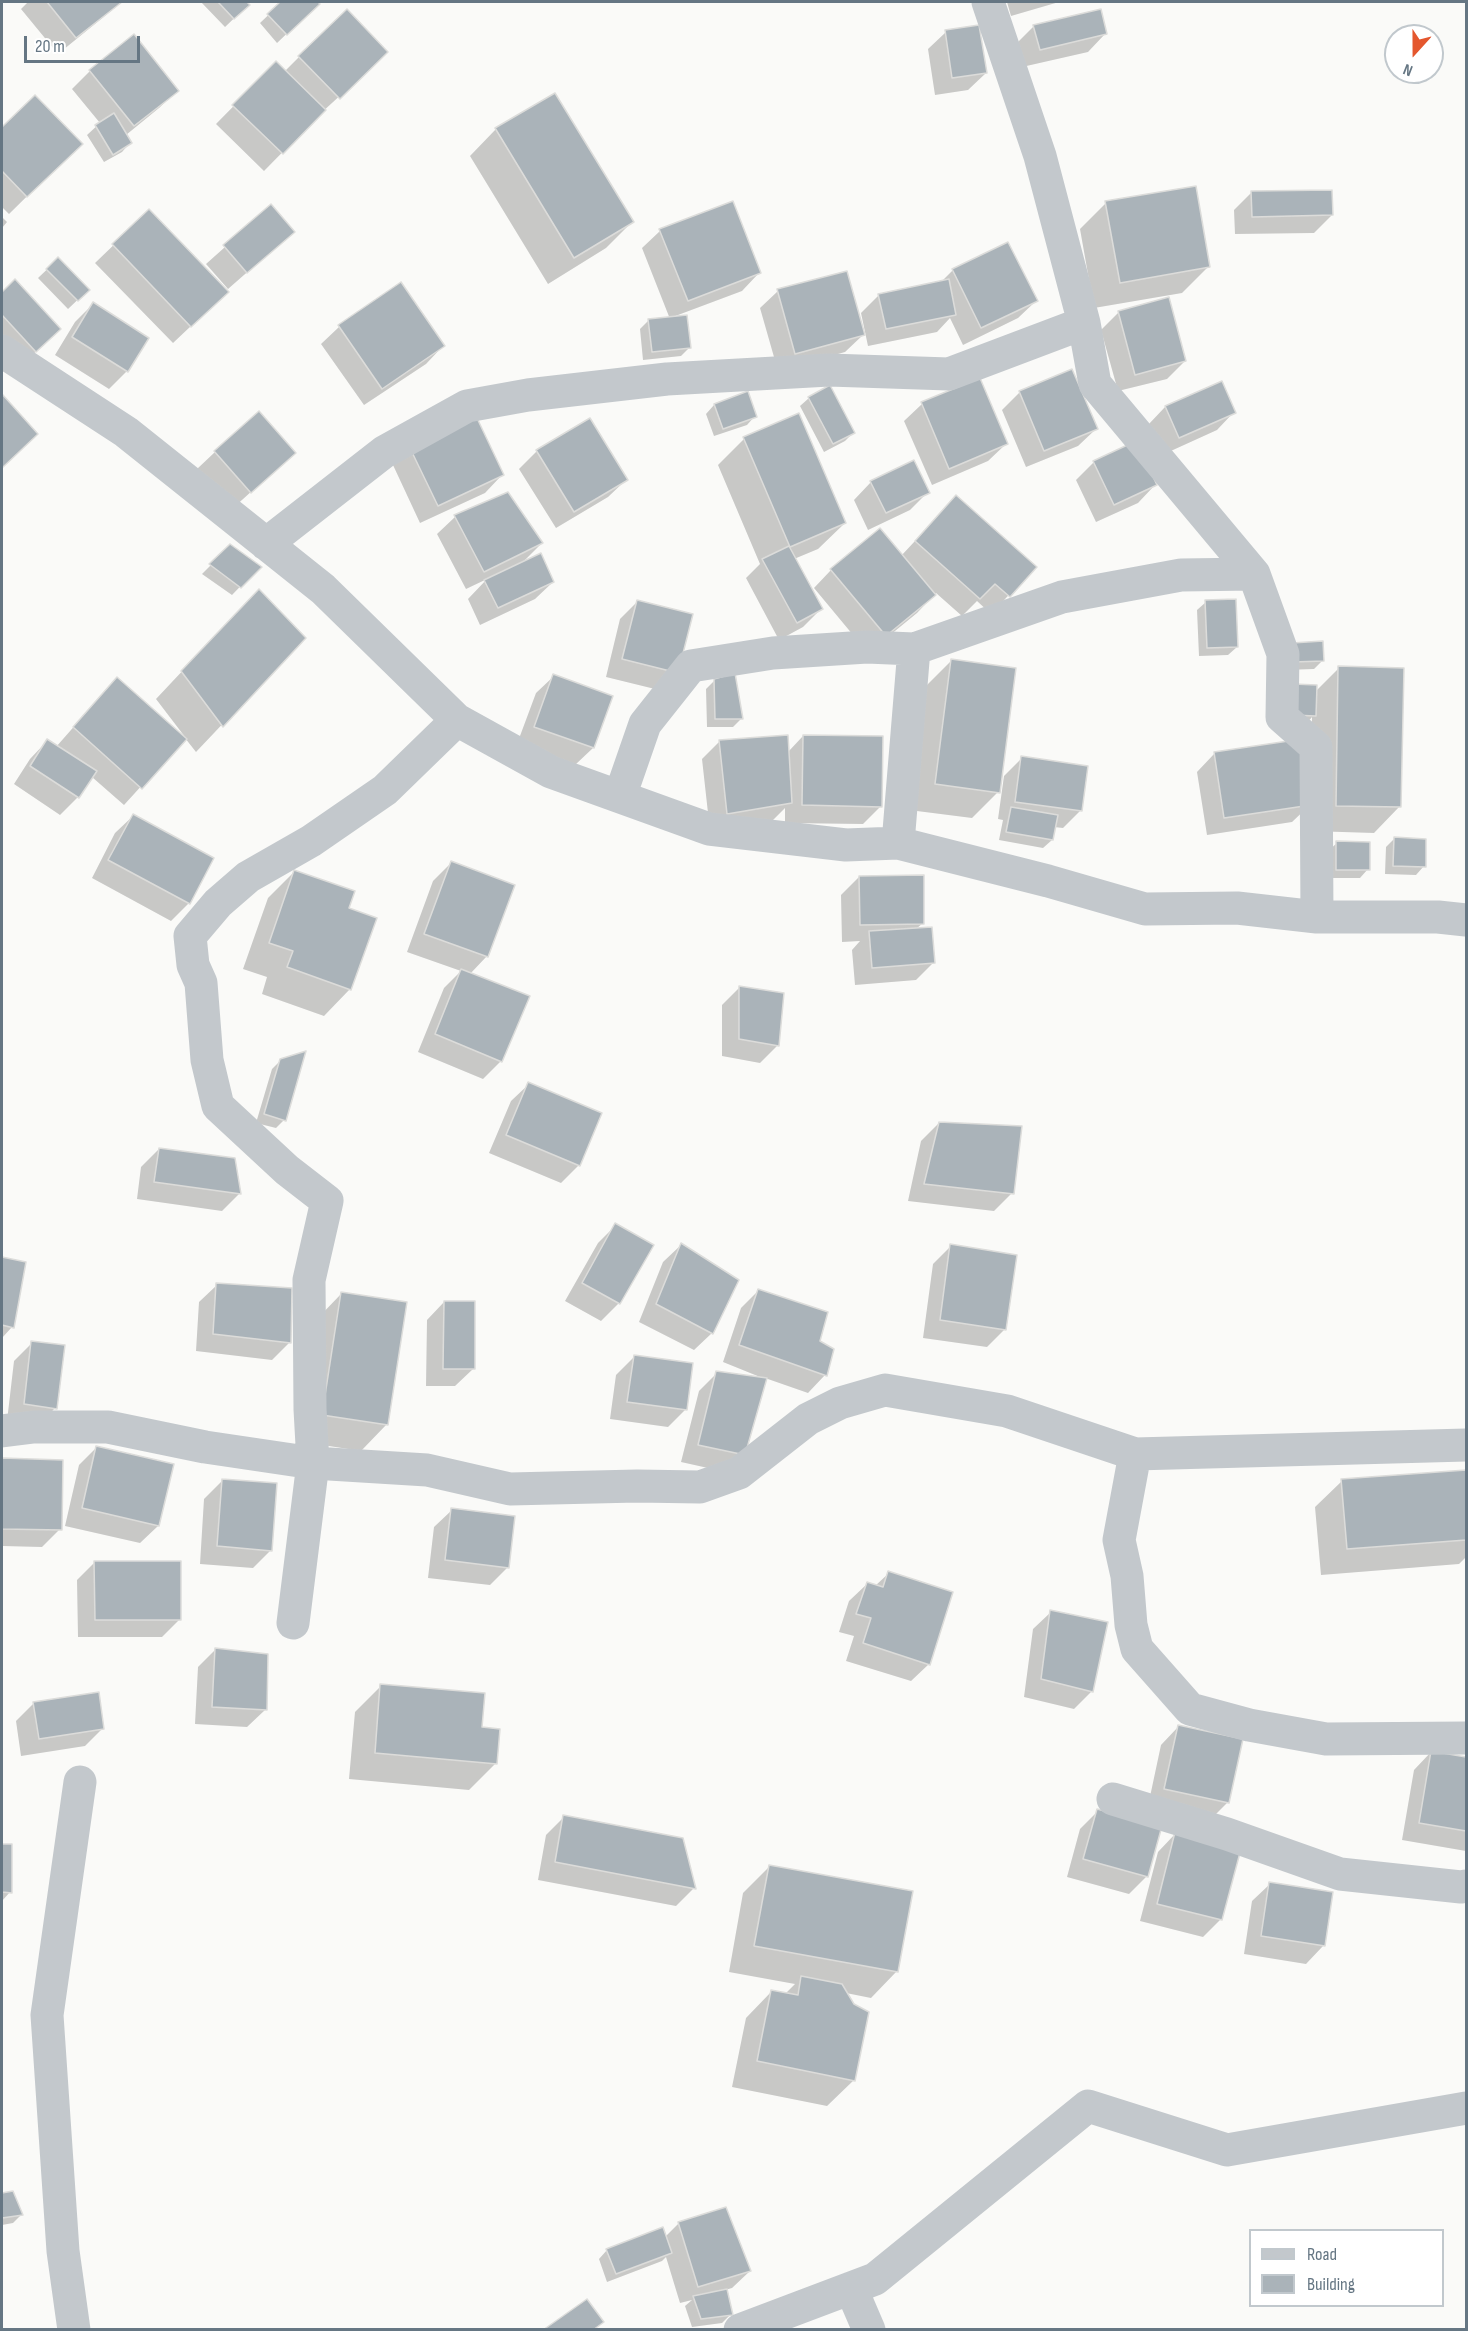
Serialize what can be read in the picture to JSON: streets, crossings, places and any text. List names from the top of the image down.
{
  "legend": ["Road", "Building"],
  "scale_bar": "20 m",
  "north": "bottom"
}
